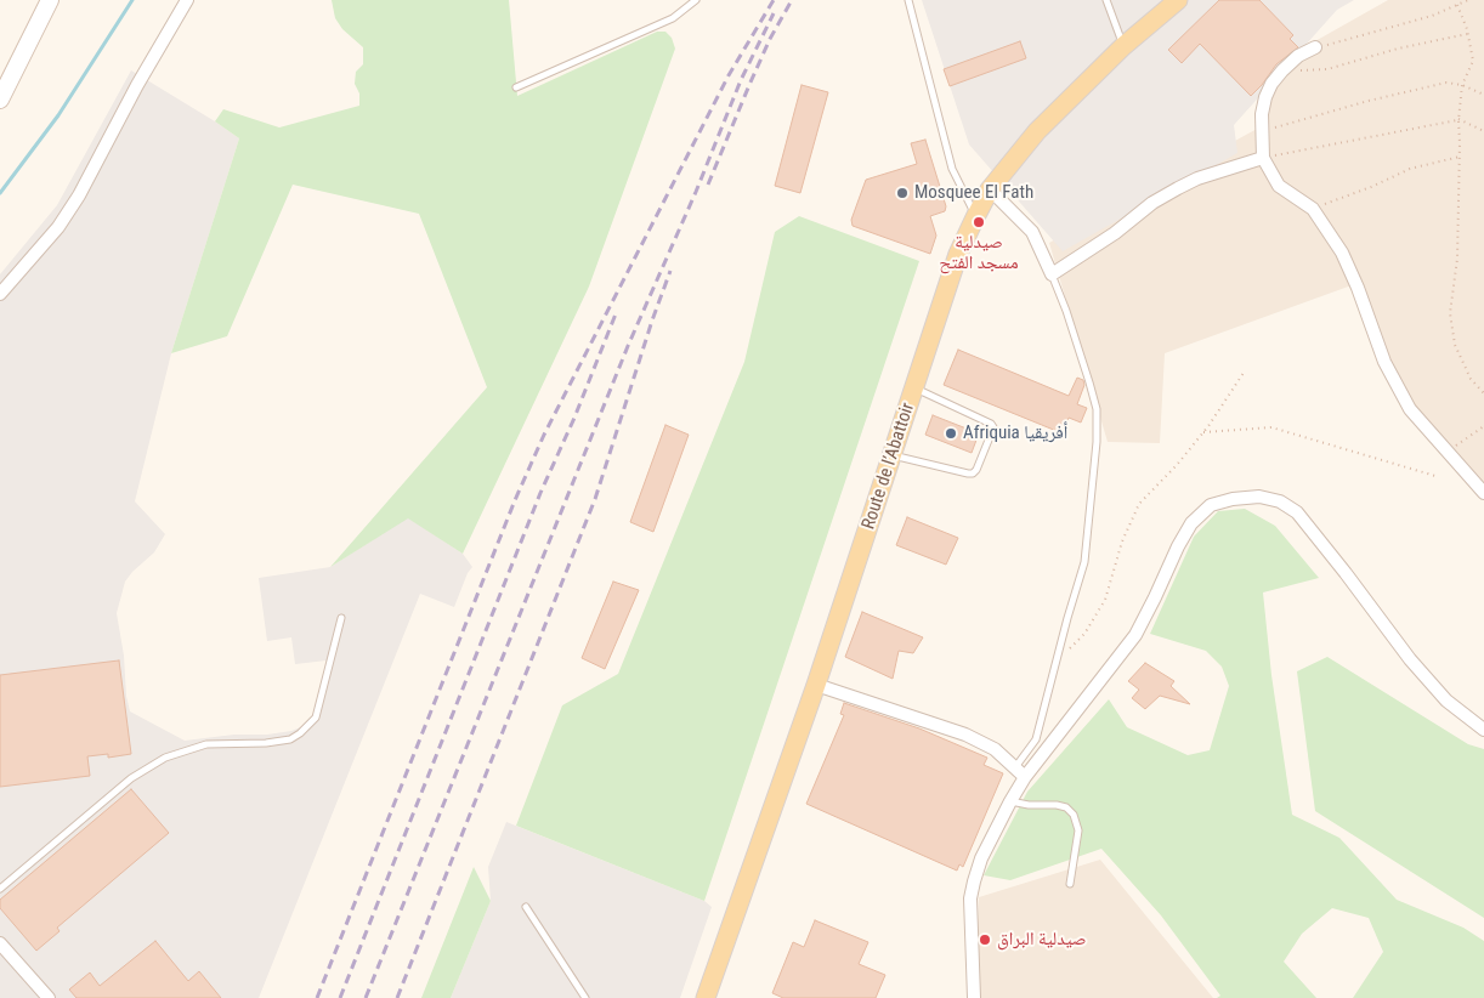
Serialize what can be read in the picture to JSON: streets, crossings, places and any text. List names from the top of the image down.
{
  "streets": {
    "main road": ["Route de l’Abattoir"]
  },
  "places": [
    "Mosquee El Fath",
    "صيدلية مسجد الفتح",
    "Afriquia أفريقيا",
    "صيدلية البراق"
  ]
}
